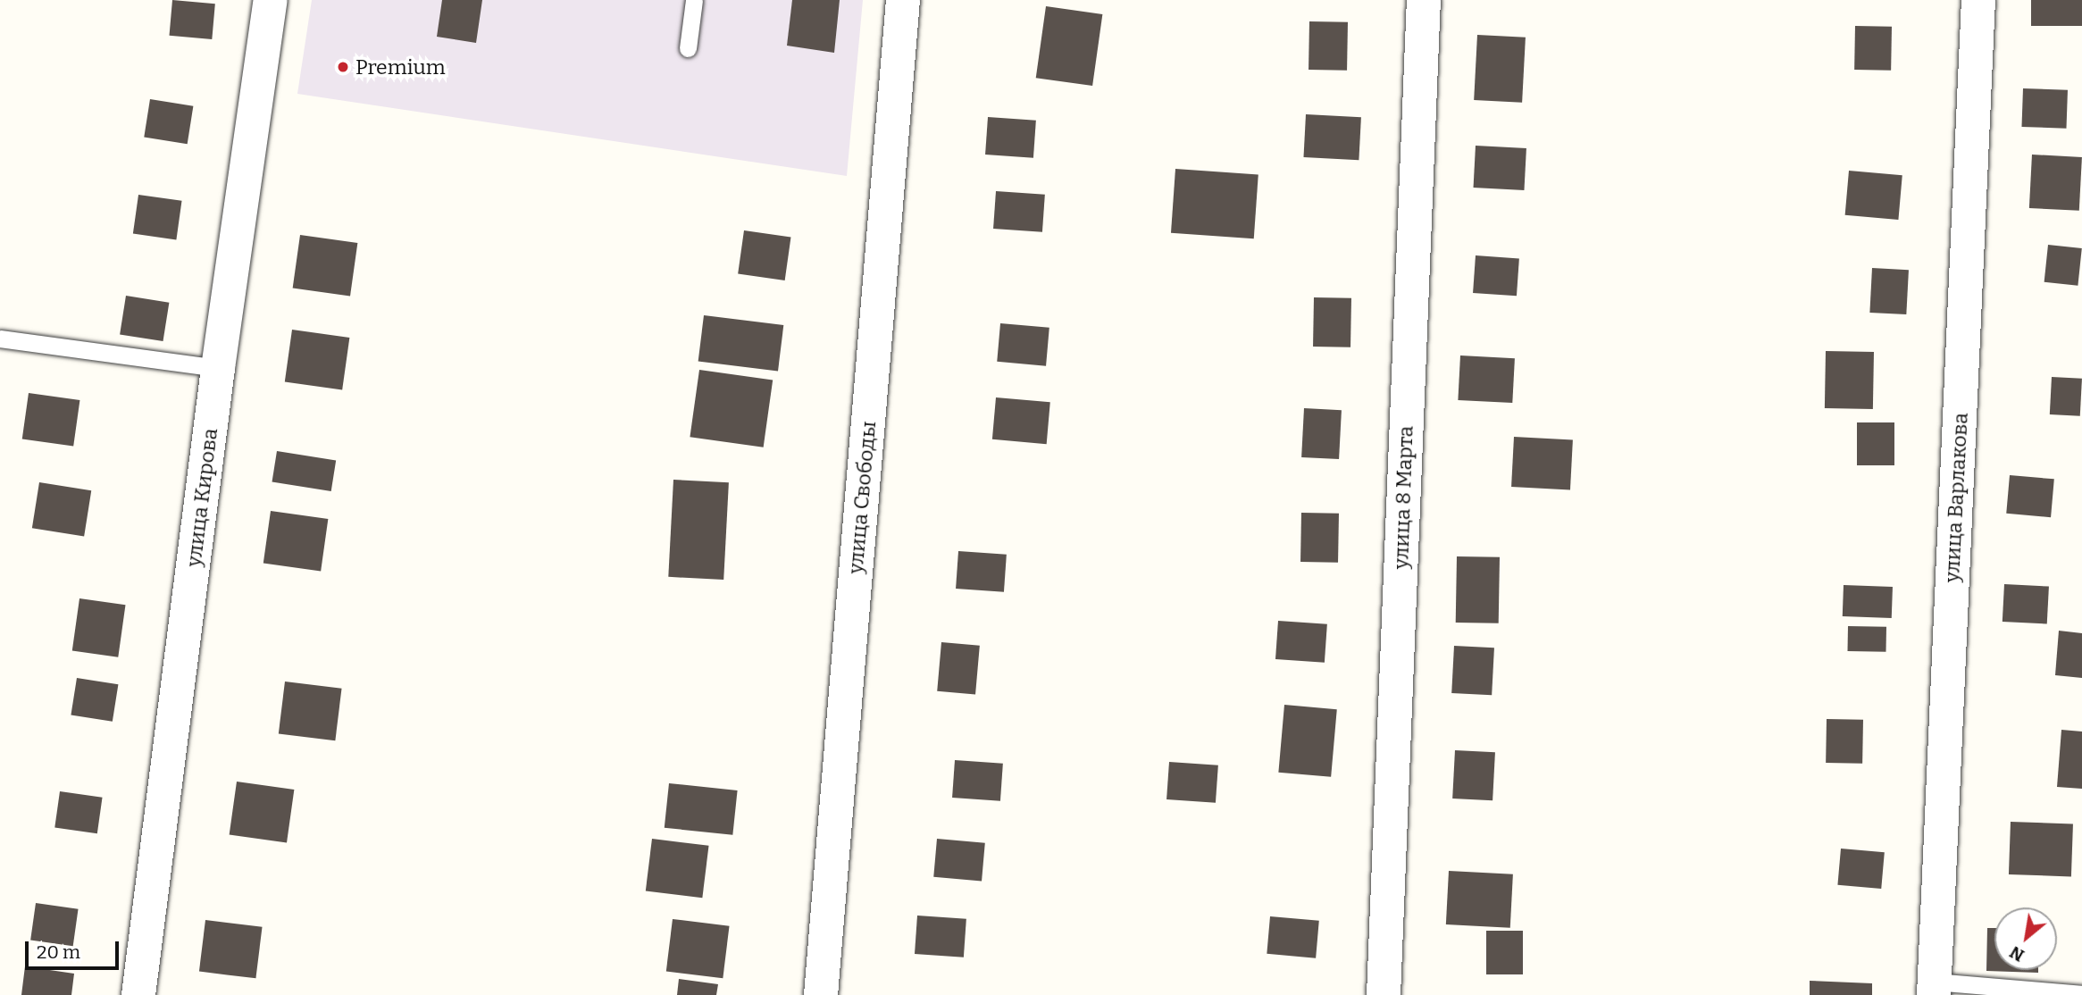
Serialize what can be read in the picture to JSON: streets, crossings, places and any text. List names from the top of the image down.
{
  "streets": {
    "street": [
      "улица Кирова",
      "улица Свободы",
      "улица 8 Марта",
      "улица Варлакова"
    ]
  },
  "places": ["Premium"],
  "scale_bar": "20 m",
  "north": "bottom left"
}
